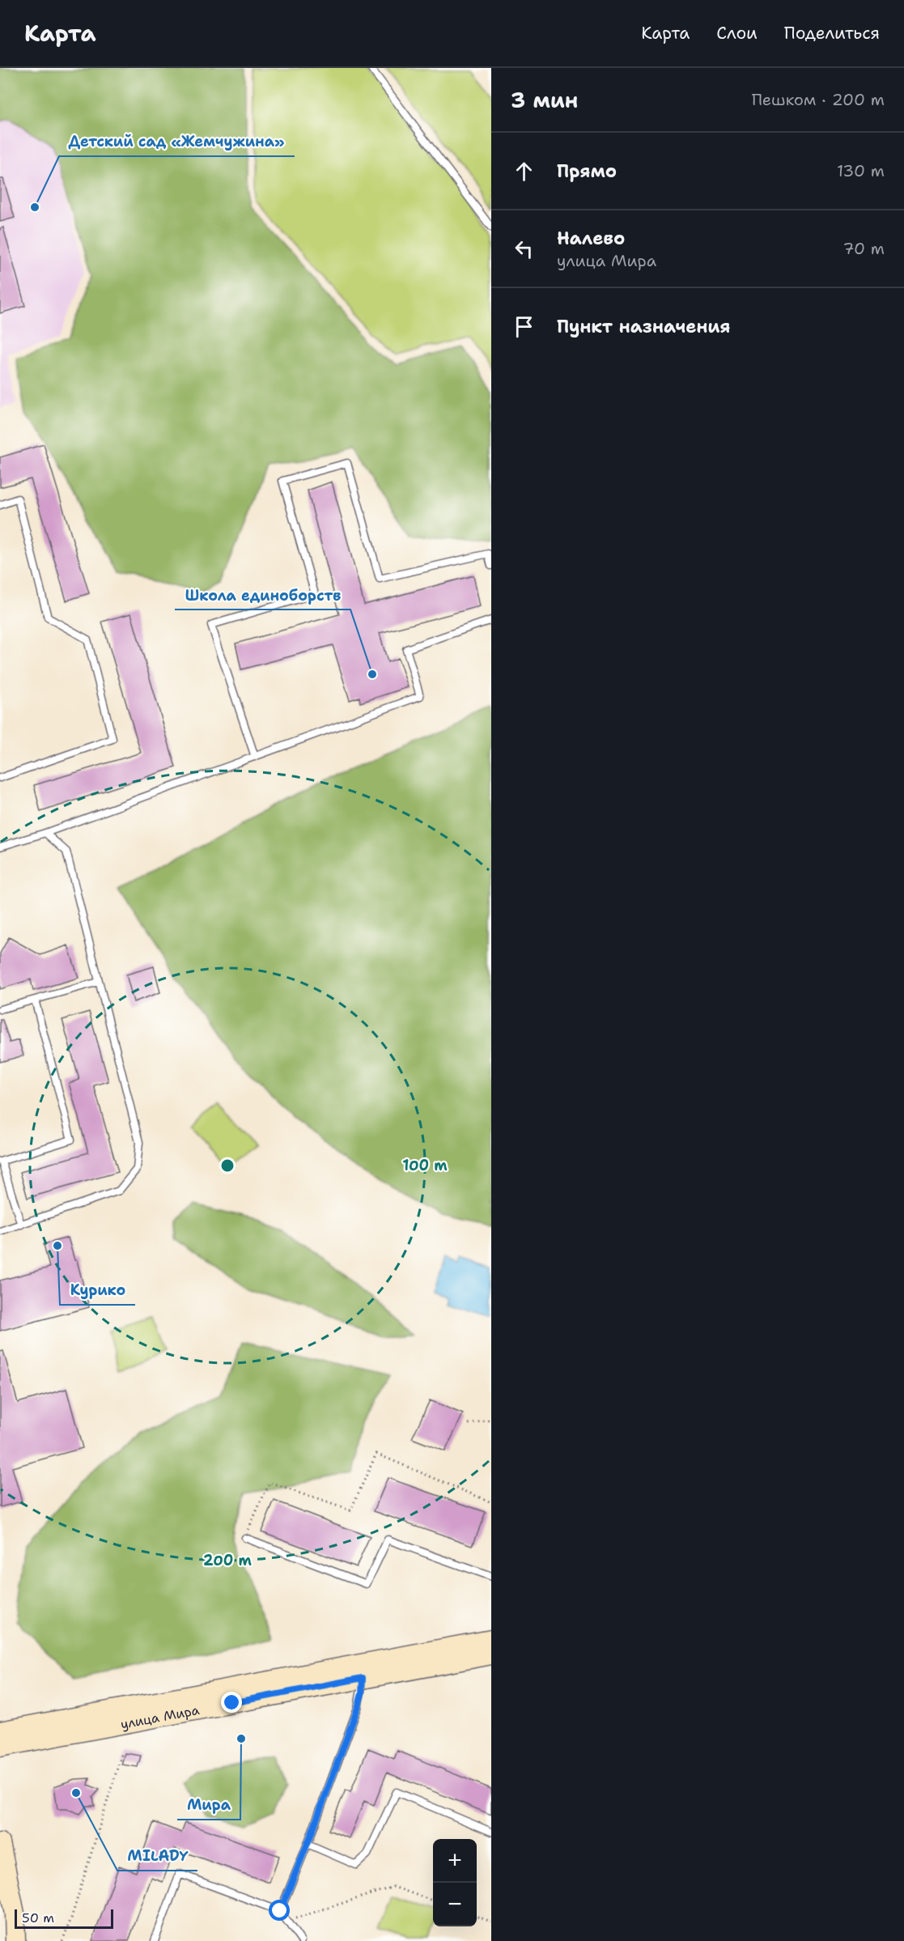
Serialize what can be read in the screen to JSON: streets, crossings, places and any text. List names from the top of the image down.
{
  "streets": {
    "main road": ["улица Мира"]
  },
  "places": [
    "Детский сад «Жемчужина»",
    "Школа единоборств",
    "Курико",
    "Мира",
    "МILADY"
  ],
  "scale_bar": "50 m",
  "page": {
    "header": "Карта",
    "nav": ["Карта", "Слои", "Поделиться"],
    "heading": ["3 мин", "Пешком · 200 m"],
    "list": [
      ["Прямо", "130 m"],
      ["Налево", "улица Мира", "70 m"],
      "Пункт назначения"
    ],
    "map_buttons": ["+", "−"],
    "scale": "50 m"
  },
  "rings": ["100 m", "200 m"]
}
